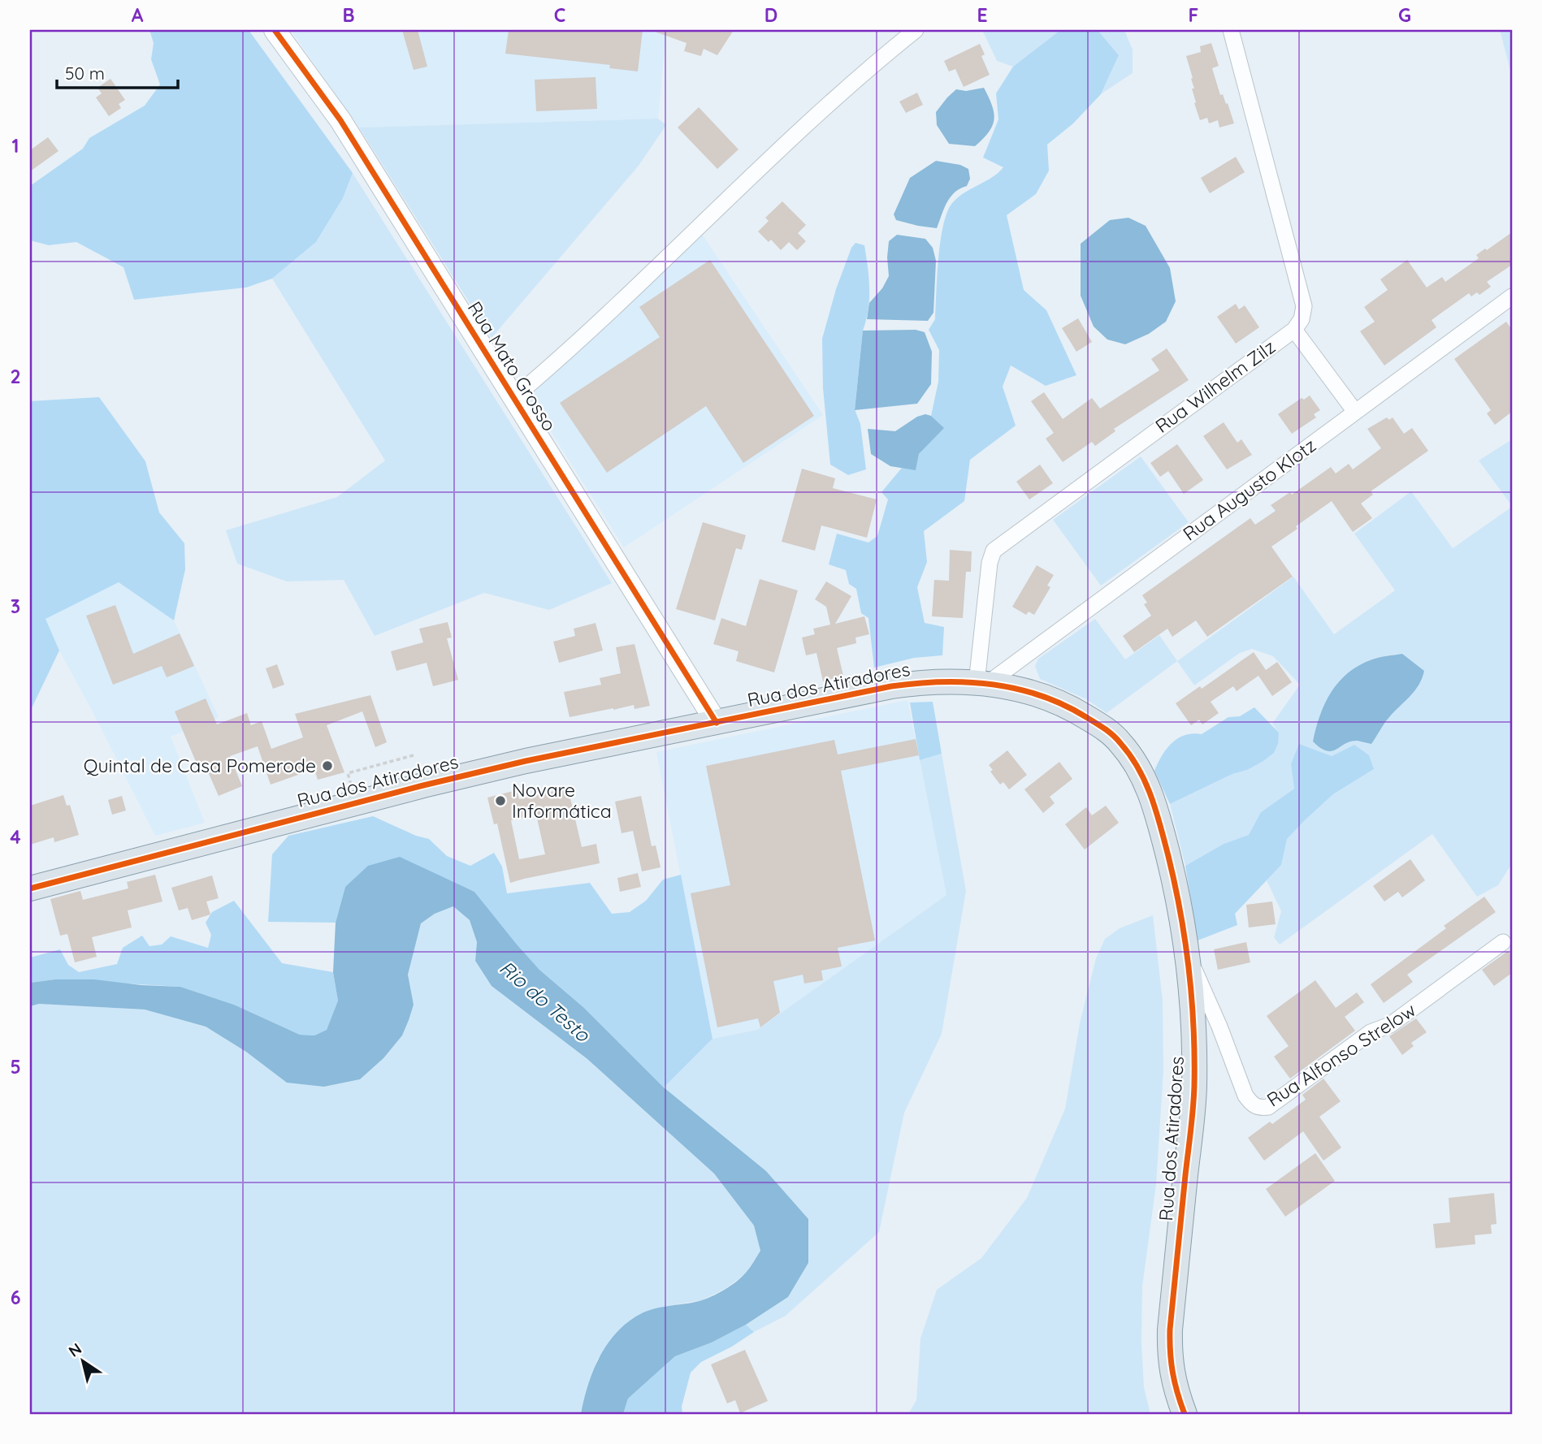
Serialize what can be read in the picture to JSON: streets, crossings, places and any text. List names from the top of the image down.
{
  "streets": {
    "main road": ["Rua dos Atiradores"],
    "street": [
      "Rua Mato Grosso",
      "Rua Wilhelm Zilz",
      "Rua Augusto Klotz",
      "Rua Alfonso Strelow"
    ]
  },
  "crossings": [
    ["Rua Mato Grosso", "Rua dos Atiradores"],
    ["Rua Wilhelm Zilz", "Rua Augusto Klotz"],
    ["Rua Wilhelm Zilz", "Rua dos Atiradores"],
    ["Rua Augusto Klotz", "Rua dos Atiradores"],
    ["Rua dos Atiradores", "Rua Alfonso Strelow"]
  ],
  "water": ["Rio do Testo"],
  "places": ["Quintal de Casa Pomerode", "Novare Informática"],
  "scale_bar": "50 m",
  "north": "top left",
  "grid": {
    "columns": [
      "A",
      "B",
      "C",
      "D",
      "E",
      "F",
      "G"
    ],
    "rows": [
      "1",
      "2",
      "3",
      "4",
      "5",
      "6"
    ]
  }
}
